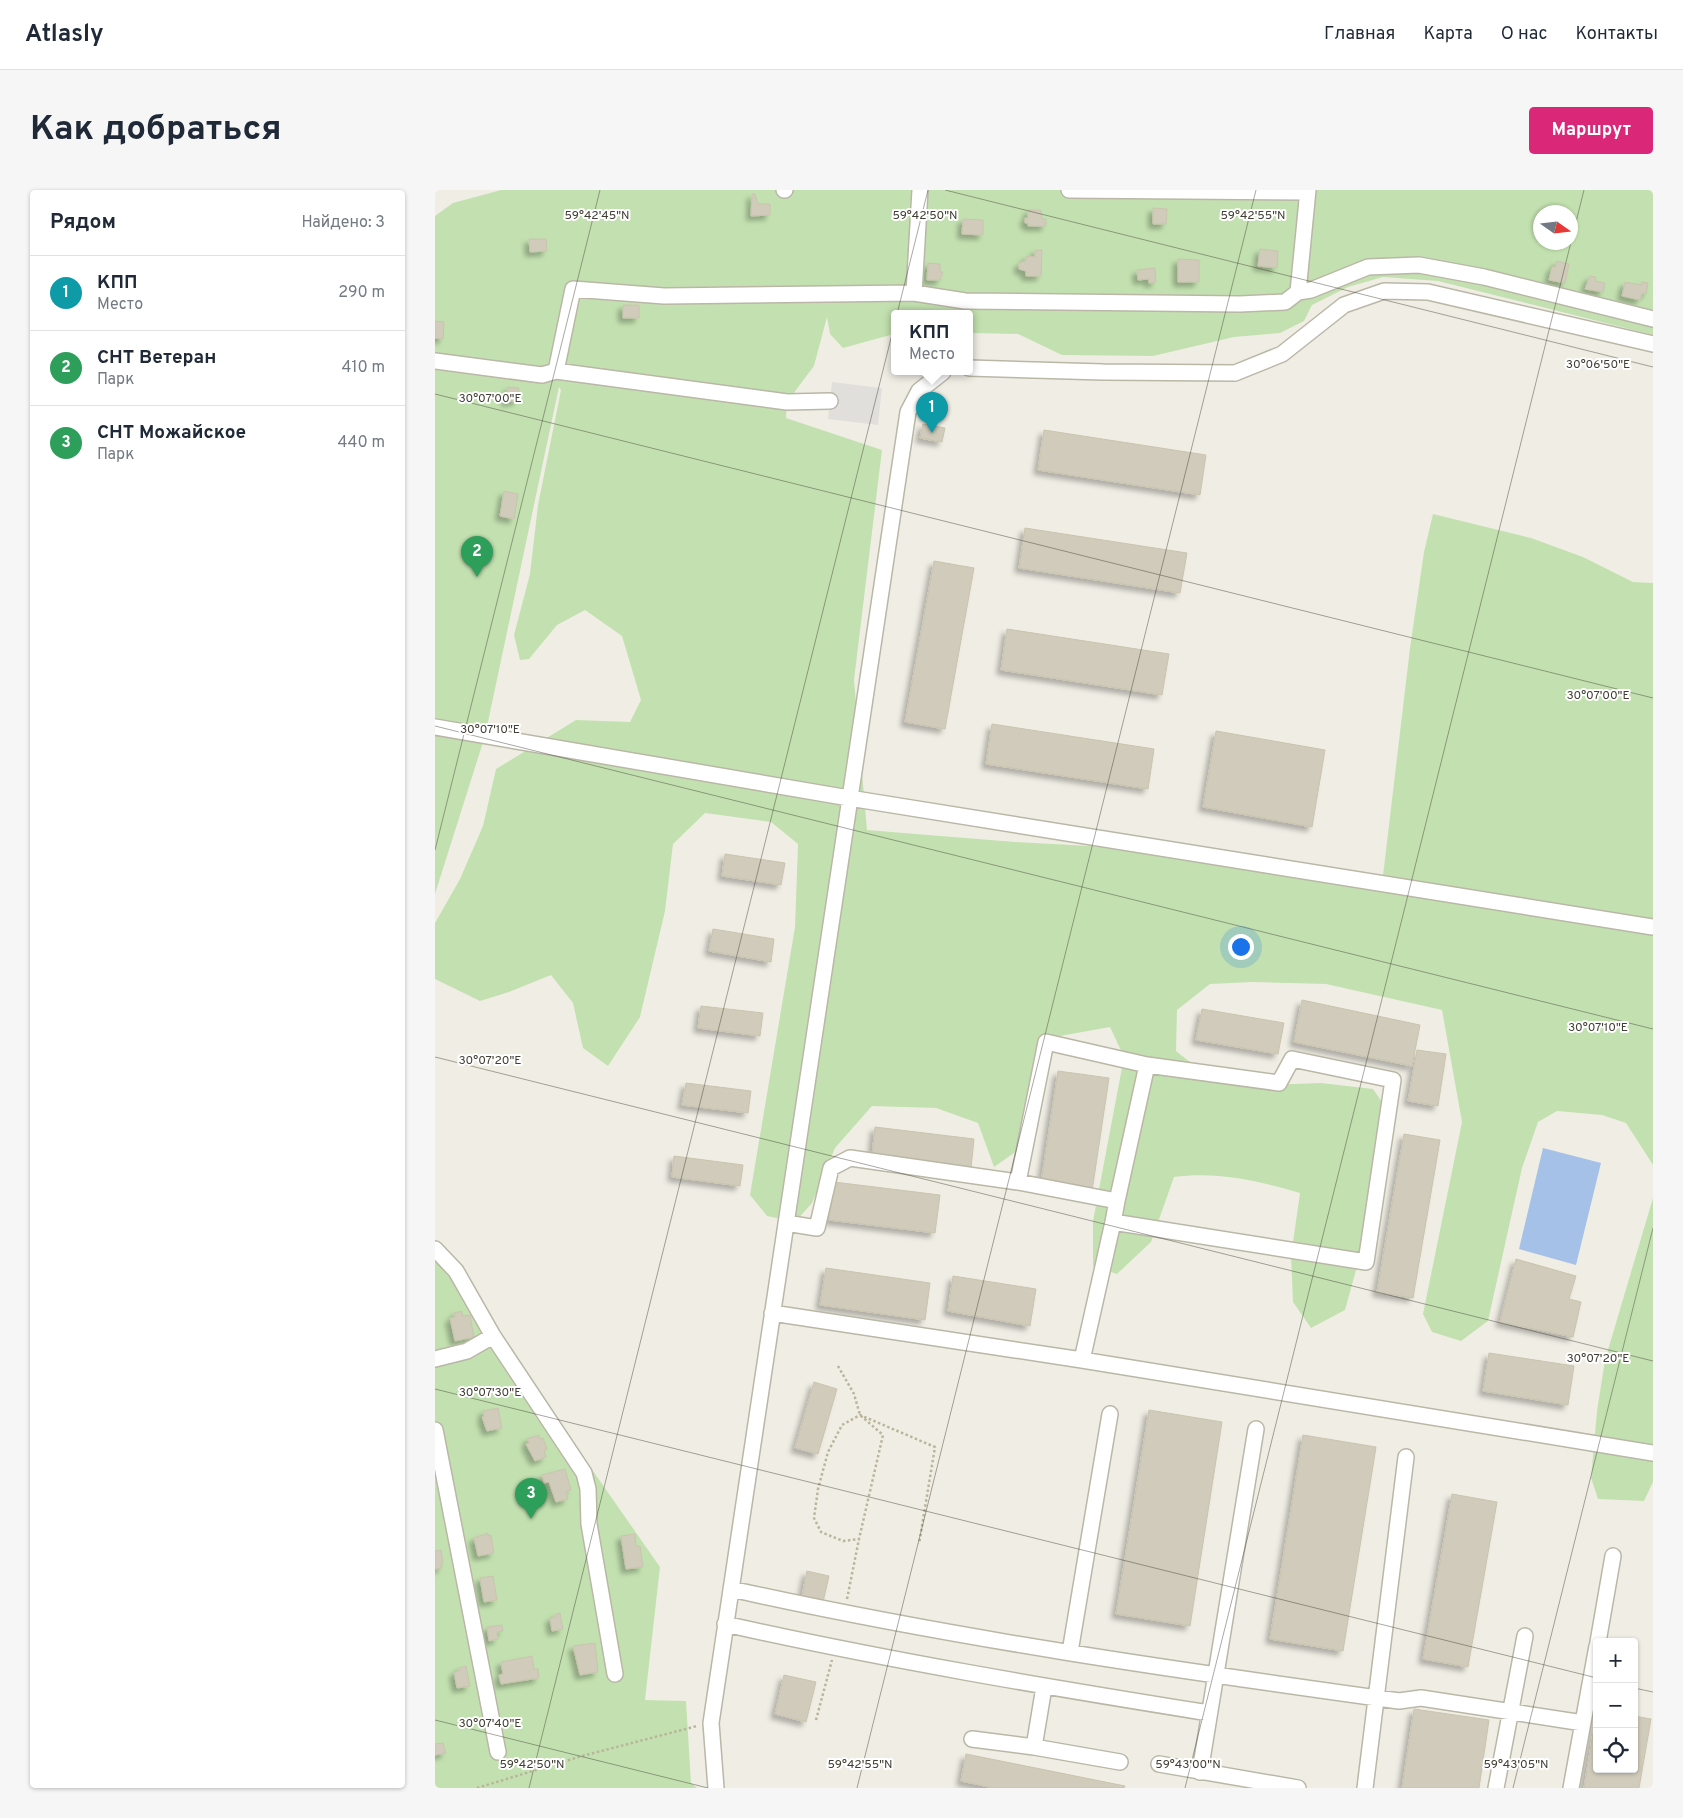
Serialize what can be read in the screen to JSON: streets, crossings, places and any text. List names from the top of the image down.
{
  "north": "right",
  "page": {
    "header": "Atlasly",
    "nav": [
      "Главная",
      "Карта",
      "О нас",
      "Контакты"
    ],
    "buttons": "Маршрут",
    "title": "Как добраться",
    "heading": ["Рядом", "Найдено: 3"],
    "list": [
      {
        "mark": "1",
        "name": "КПП",
        "note": "Место",
        "value": "290 m"
      },
      {
        "mark": "2",
        "name": "СНТ Ветеран",
        "note": "Парк",
        "value": "410 m"
      },
      {
        "mark": "3",
        "name": "СНТ Можайское",
        "note": "Парк",
        "value": "440 m"
      }
    ],
    "popup": ["КПП", "Место"],
    "pins": ["1", "2", "3"],
    "map_buttons": ["+", "−"]
  },
  "coordinates": [
    "59°42'45\"N",
    "59°42'50\"N",
    "59°42'55\"N",
    "30°06'50\"E",
    "30°07'00\"E",
    "30°07'10\"E",
    "30°07'20\"E",
    "30°07'30\"E",
    "30°07'40\"E",
    "59°43'00\"N",
    "59°43'05\"N"
  ]
}
